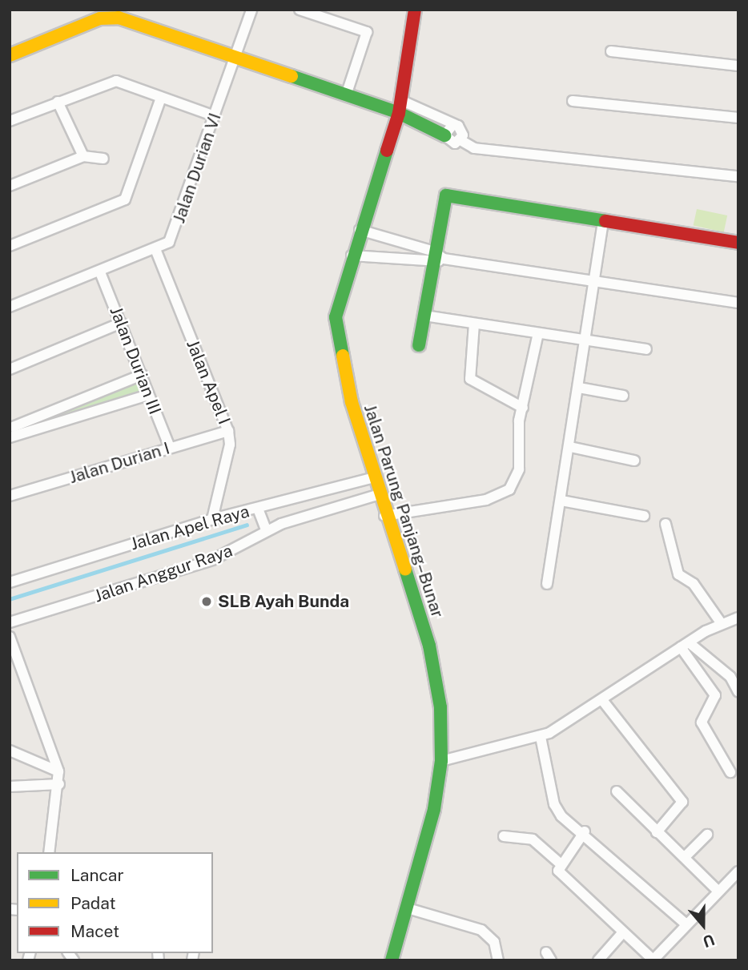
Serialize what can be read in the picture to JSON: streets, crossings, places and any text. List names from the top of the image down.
{
  "streets": {
    "main road": ["Jalan Parung Panjang–Bunar"],
    "street": [
      "Jalan Durian VI",
      "Jalan Durian III",
      "Jalan Apel I",
      "Jalan Durian I",
      "Jalan Apel Raya",
      "Jalan Anggur Raya"
    ]
  },
  "crossings": [
    ["Jalan Durian VI", "Jalan Durian III"],
    ["Jalan Durian VI", "Jalan Apel I"],
    ["Jalan Durian III", "Jalan Durian I"],
    ["Jalan Apel I", "Jalan Durian I"],
    ["Jalan Apel I", "Jalan Apel Raya"],
    ["Jalan Parung Panjang–Bunar", "Jalan Apel Raya"],
    ["Jalan Parung Panjang–Bunar", "Jalan Anggur Raya"]
  ],
  "places": ["SLB Ayah Bunda"],
  "legend": ["Lancar", "Padat", "Macet"],
  "north": "bottom"
}
